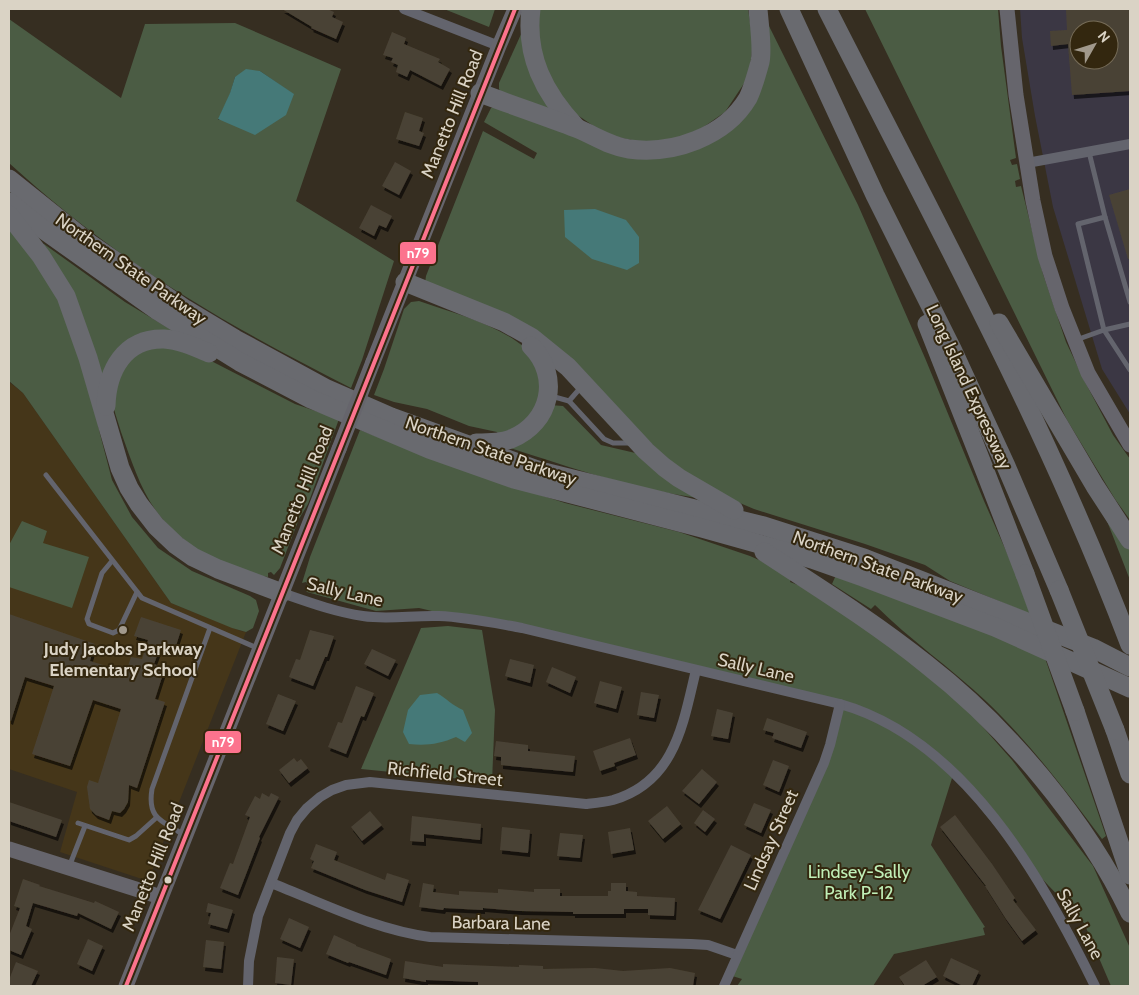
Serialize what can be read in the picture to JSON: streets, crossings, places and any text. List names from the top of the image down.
{
  "streets": {
    "highway": ["Northern State Parkway", "Long Island Expressway"],
    "main road": ["Manetto Hill Road"],
    "street": [
      "Sally Lane",
      "Richfield Street",
      "Lindsay Street",
      "Barbara Lane"
    ]
  },
  "crossings": [
    ["Manetto Hill Road", "Sally Lane"],
    ["Sally Lane", "Richfield Street"],
    ["Sally Lane", "Lindsay Street"],
    ["Richfield Street", "Barbara Lane"],
    ["Lindsay Street", "Barbara Lane"]
  ],
  "parks": ["Lindsey-Sally Park P-12"],
  "places": ["Judy Jacobs Parkway Elementary School"],
  "lines": ["transit line n79"],
  "north": "top right"
}
